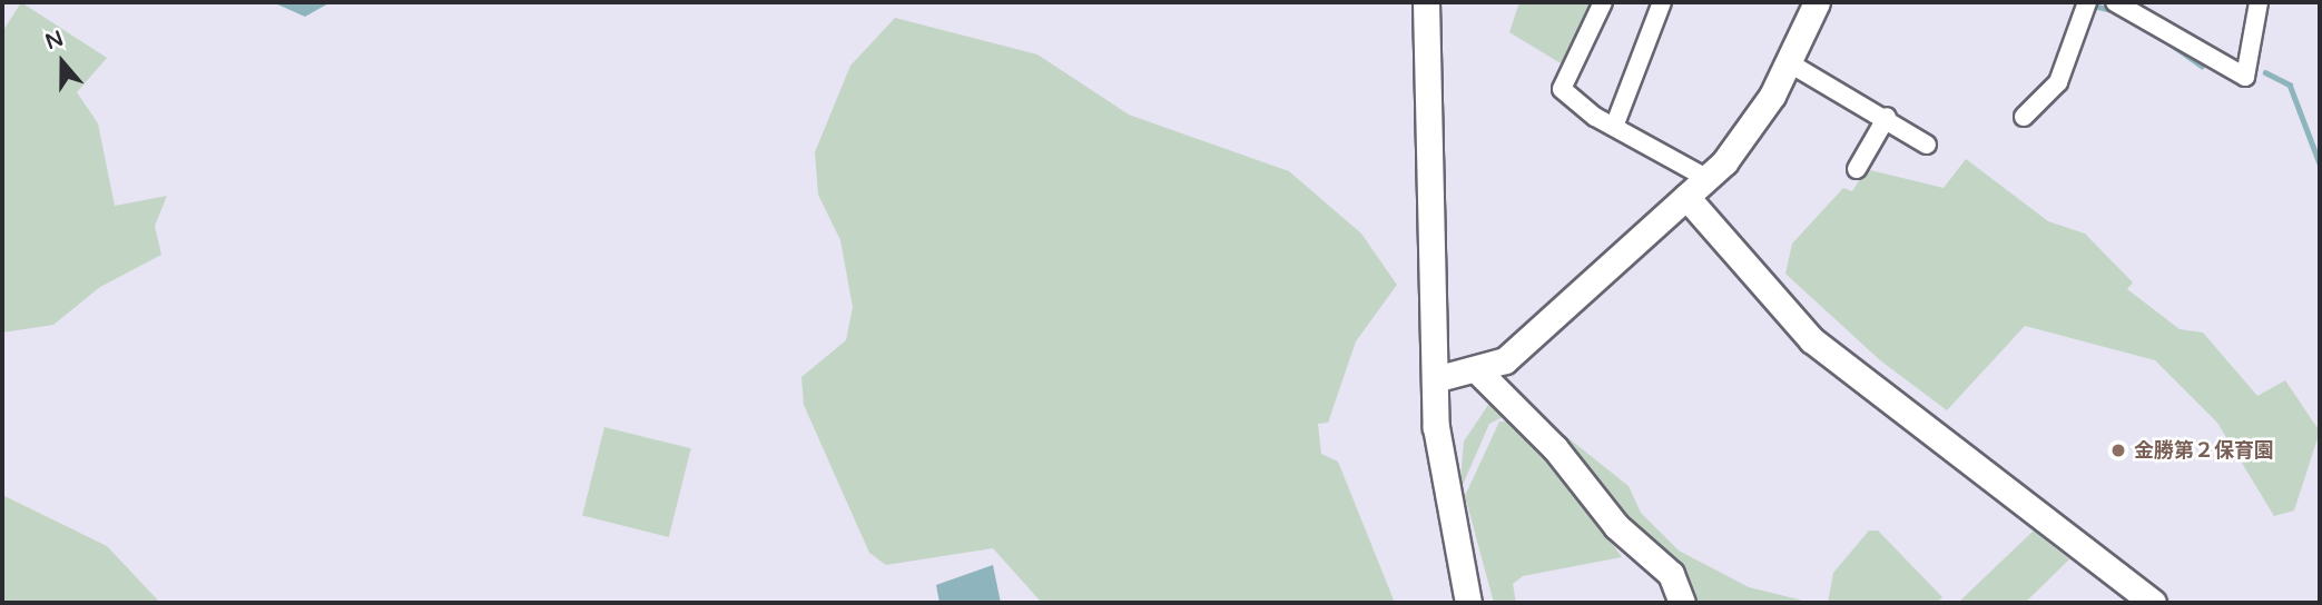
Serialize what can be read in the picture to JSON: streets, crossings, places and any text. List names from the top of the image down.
{
  "places": ["金勝第２保育園"],
  "north": "top"
}
